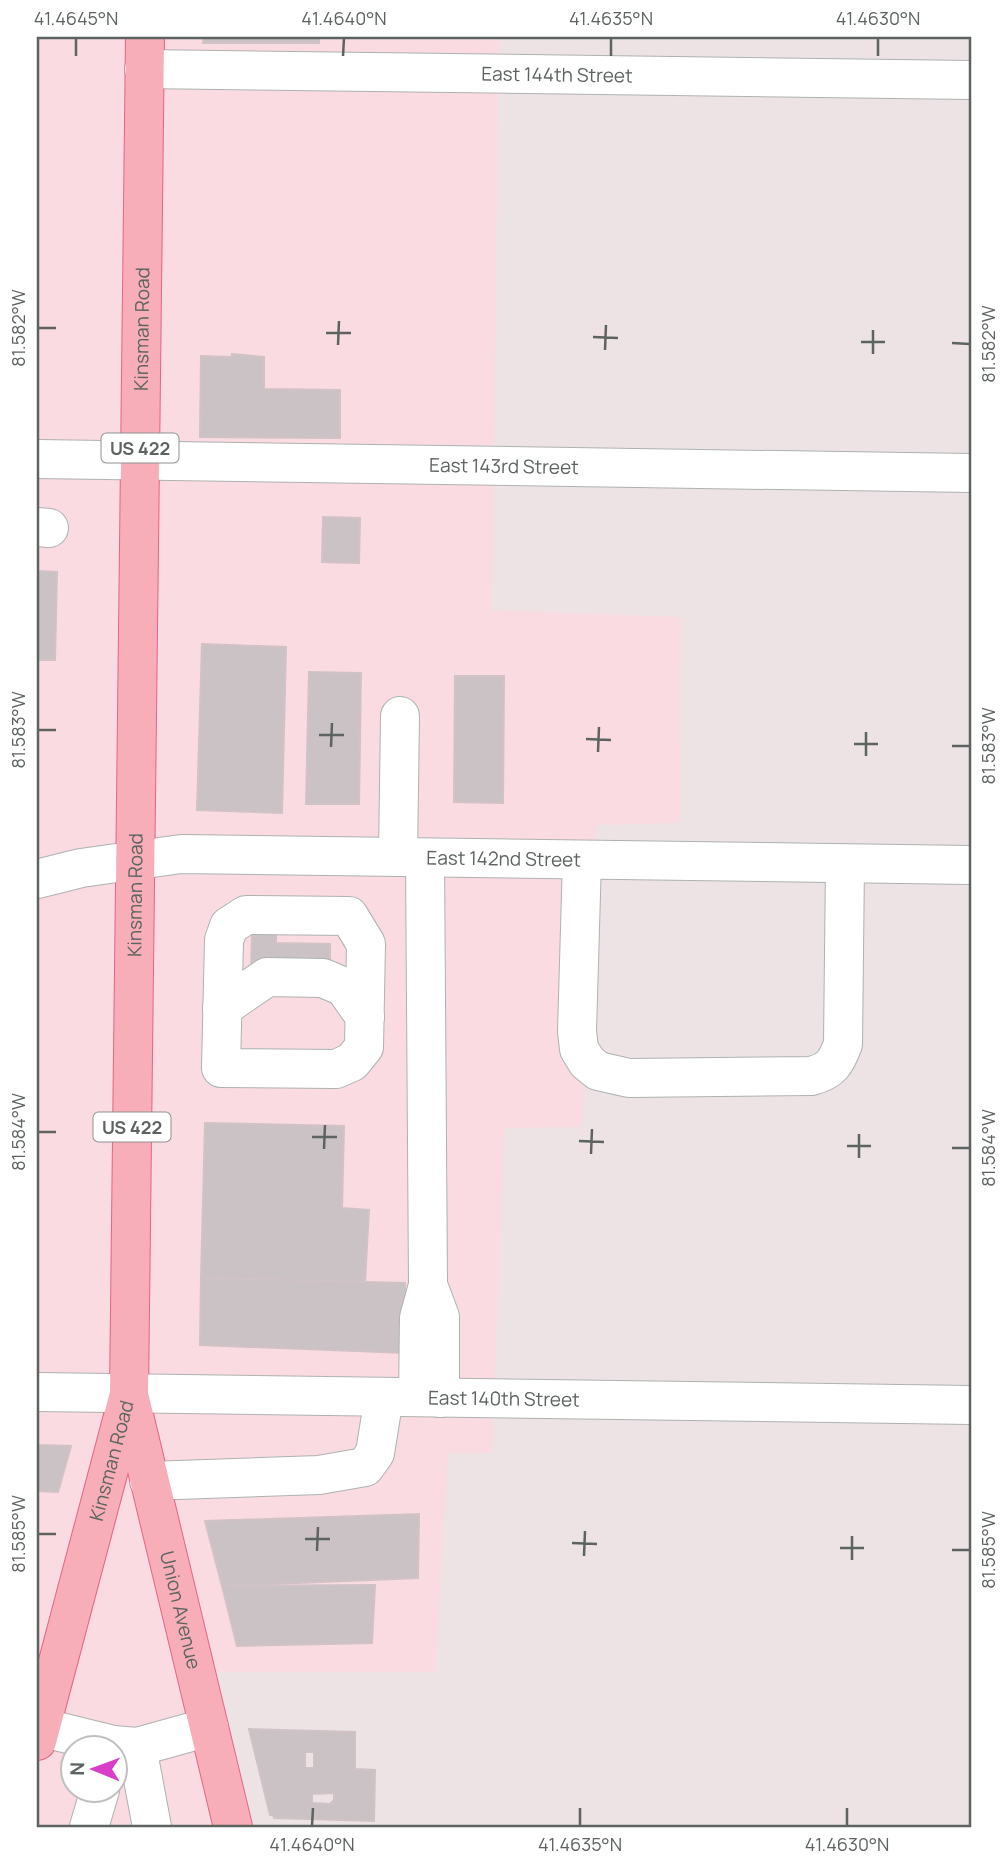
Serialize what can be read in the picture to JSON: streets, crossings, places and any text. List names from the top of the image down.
{
  "streets": {
    "main road": ["Kinsman Road", "US 422", "Union Avenue"],
    "street": [
      "East 144th Street",
      "East 143rd Street",
      "East 142nd Street",
      "East 140th Street"
    ]
  },
  "crossings": [
    ["East 144th Street", "Kinsman Road"],
    ["Kinsman Road", "East 143rd Street"],
    ["Kinsman Road", "East 142nd Street"],
    ["Kinsman Road", "East 140th Street"],
    ["Kinsman Road", "Union Avenue"],
    ["East 140th Street", "Union Avenue"]
  ],
  "north": "left",
  "coordinates": [
    "41.4645°N",
    "41.4640°N",
    "41.4635°N",
    "41.4630°N",
    "81.582°W",
    "81.583°W",
    "81.584°W",
    "81.585°W"
  ]
}
